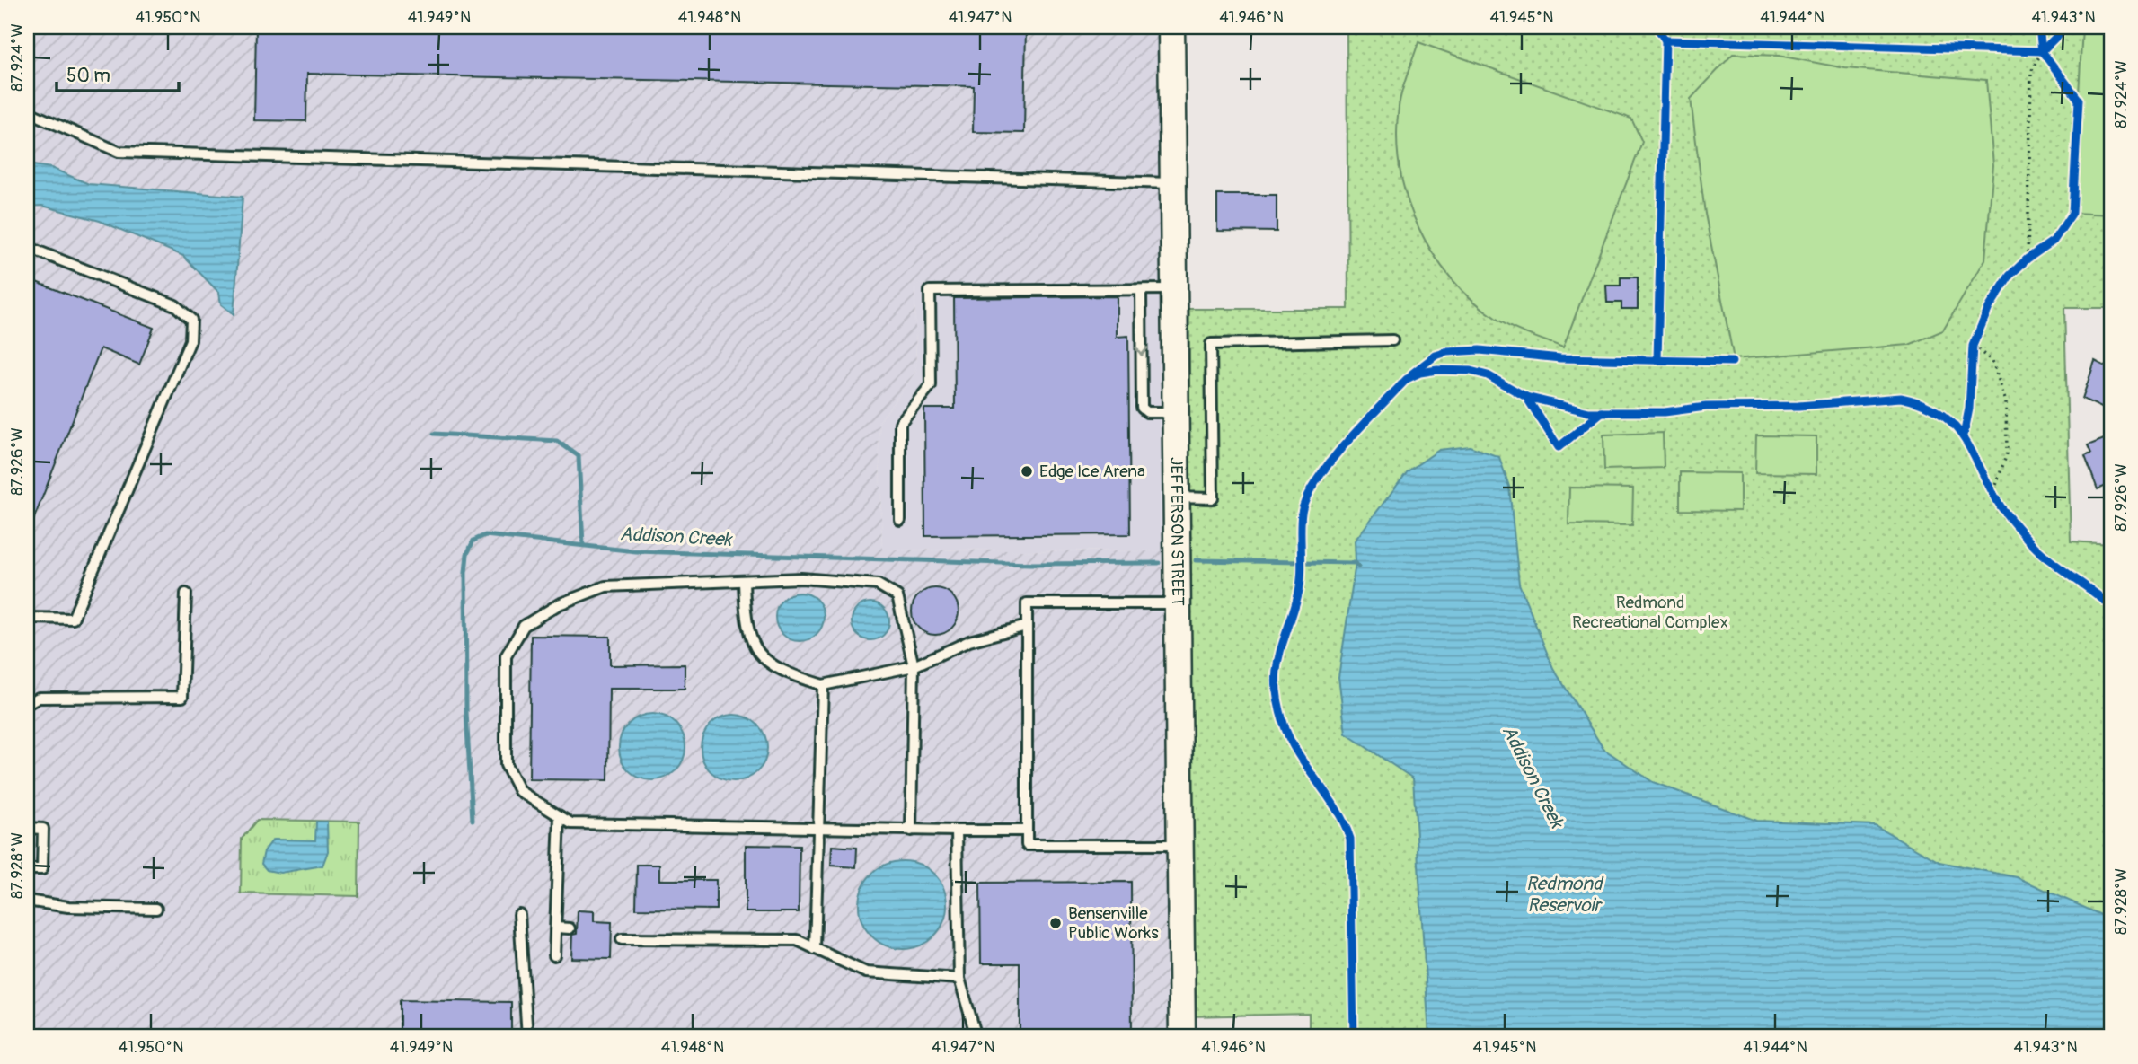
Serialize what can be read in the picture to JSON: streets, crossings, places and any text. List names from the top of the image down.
{
  "streets": {
    "street": ["JEFFERSON STREET"]
  },
  "water": ["Addison Creek", "Redmond Reservoir"],
  "parks": ["Redmond Recreational Complex"],
  "places": ["Edge Ice Arena", "Bensenville Public Works"],
  "scale_bar": "50 m",
  "coordinates": [
    "41.950°N",
    "41.949°N",
    "41.948°N",
    "41.947°N",
    "41.946°N",
    "41.945°N",
    "41.944°N",
    "41.943°N",
    "87.924°W",
    "87.926°W",
    "87.928°W"
  ]
}
